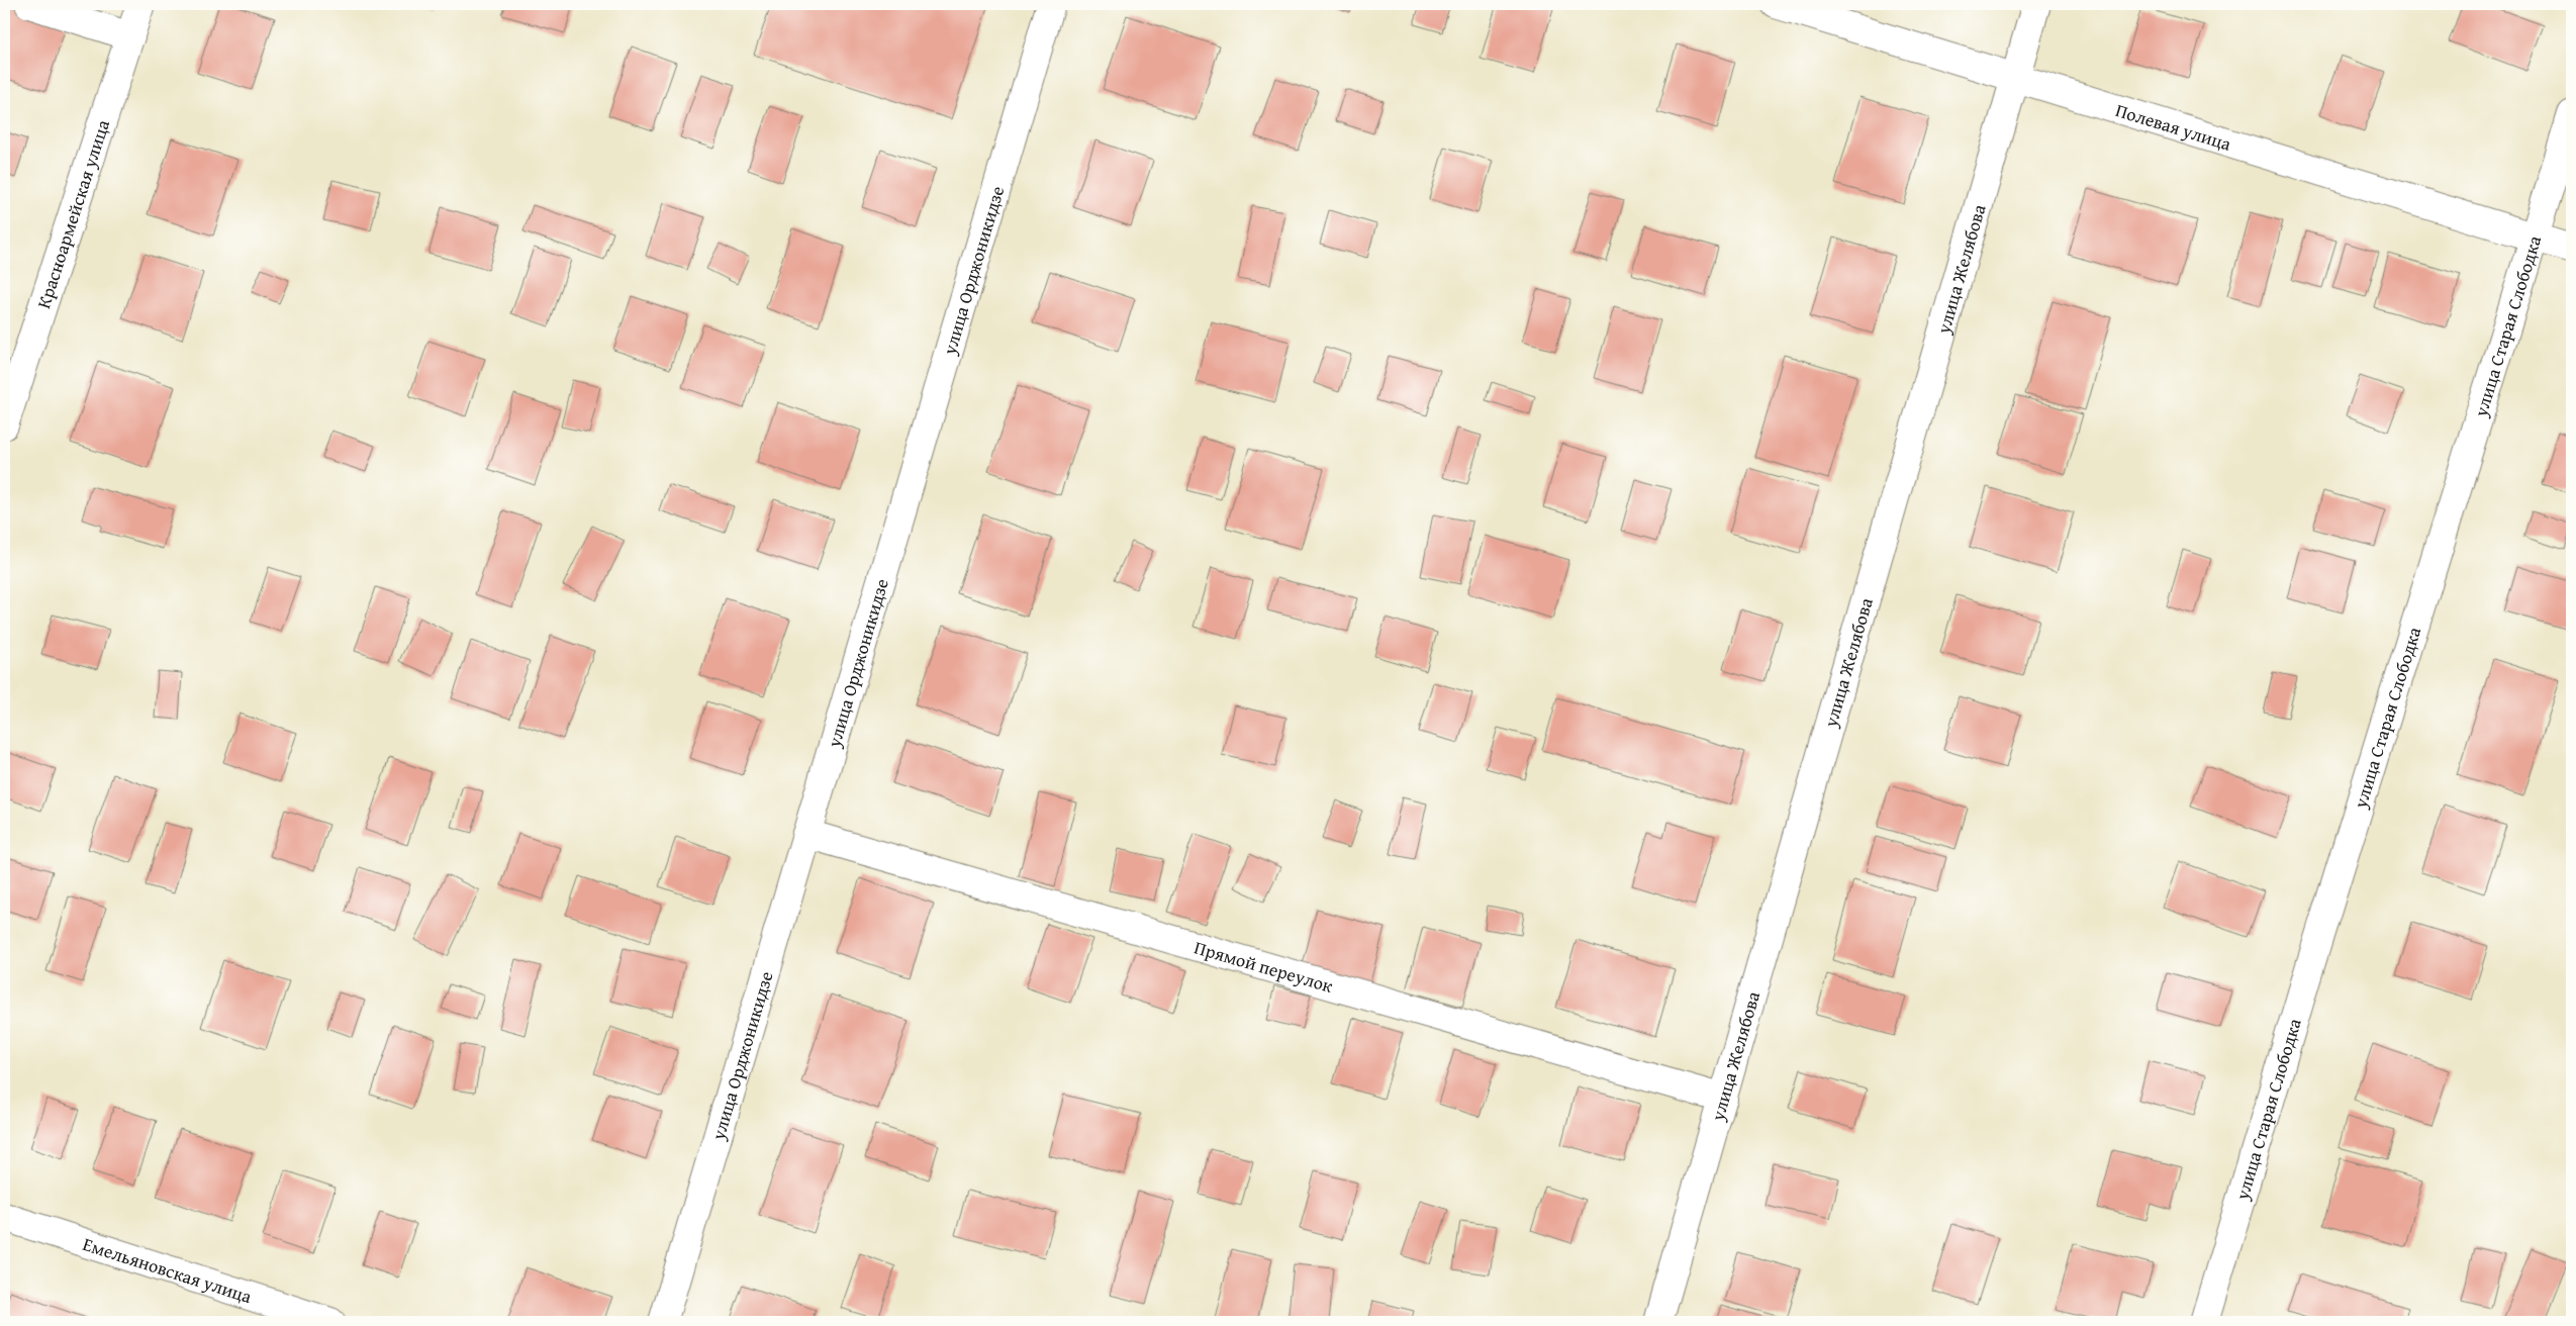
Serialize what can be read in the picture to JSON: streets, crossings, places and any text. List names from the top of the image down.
{
  "streets": {
    "street": [
      "Полевая улица",
      "Красноармейская улица",
      "улица Орджоникидзе",
      "улица Желябова",
      "улица Старая Слободка",
      "Прямой переулок",
      "Емельяновская улица"
    ]
  },
  "crossings": [
    ["Полевая улица", "улица Желябова"],
    ["Полевая улица", "улица Старая Слободка"],
    ["улица Орджоникидзе", "Прямой переулок"],
    ["улица Желябова", "Прямой переулок"]
  ]
}
